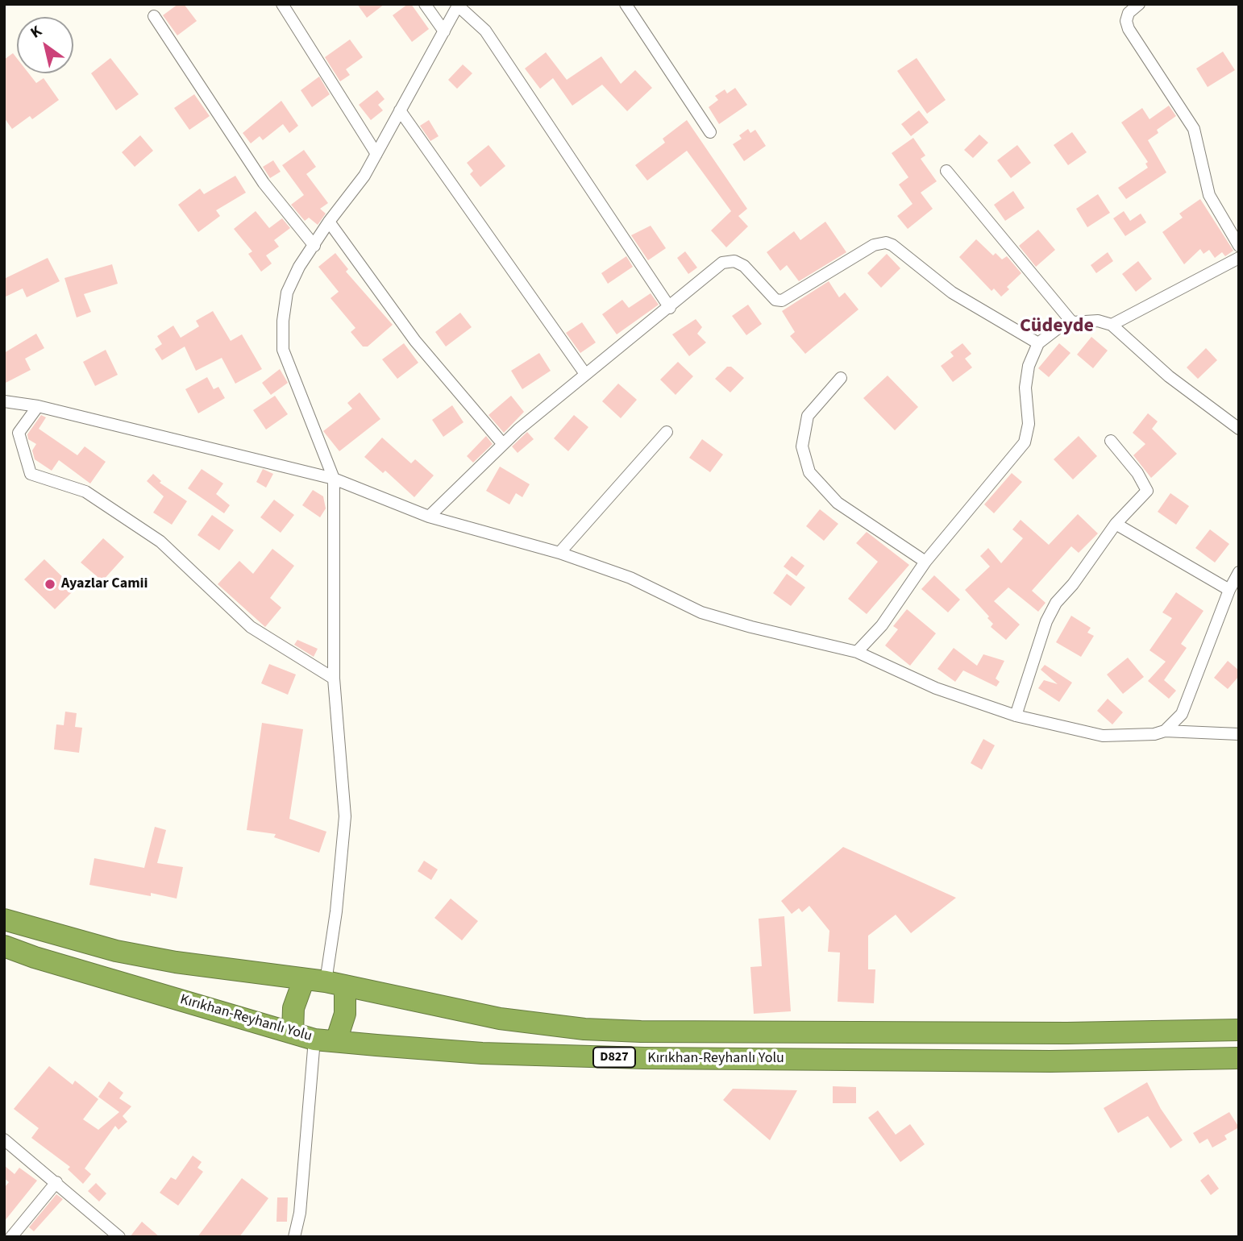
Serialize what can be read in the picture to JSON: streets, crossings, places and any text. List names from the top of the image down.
{
  "streets": {
    "highway": ["Kırıkhan-Reyhanlı Yolu", "D827"]
  },
  "districts": ["Cüdeyde"],
  "places": ["Ayazlar Camii"],
  "north": "top left"
}
